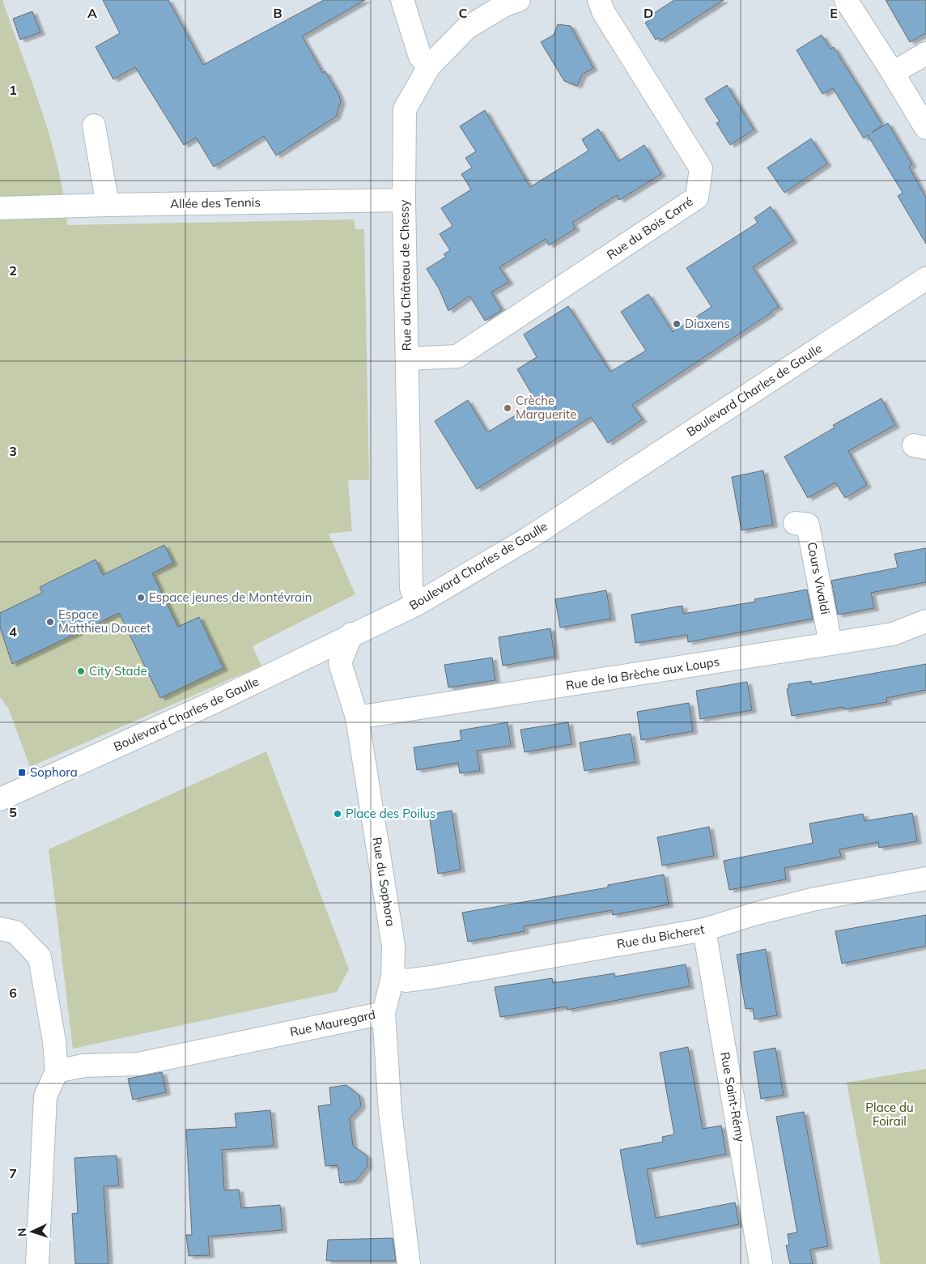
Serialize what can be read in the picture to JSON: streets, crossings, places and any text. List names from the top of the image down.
{
  "streets": {
    "street": [
      "Allée des Tennis",
      "Rue du Bois Carré",
      "Rue du Château de Chessy",
      "Boulevard Charles de Gaulle",
      "Cours Vivaldi",
      "Rue de la Brèche aux Loups",
      "Rue du Sophora",
      "Rue du Bicheret",
      "Rue Mauregard",
      "Rue Saint-Rémy"
    ]
  },
  "crossings": [
    ["Allée des Tennis", "Rue du Château de Chessy"],
    ["Rue du Bois Carré", "Rue du Château de Chessy"],
    ["Rue du Château de Chessy", "Boulevard Charles de Gaulle"],
    ["Boulevard Charles de Gaulle", "Rue du Sophora"],
    ["Cours Vivaldi", "Rue de la Brèche aux Loups"],
    ["Rue de la Brèche aux Loups", "Rue du Sophora"],
    ["Rue du Sophora", "Rue du Bicheret"],
    ["Rue du Sophora", "Rue Mauregard"],
    ["Rue du Bicheret", "Rue Saint-Rémy"]
  ],
  "parks": ["Place du Foirail"],
  "places": {
    "other": [
      "Diaxens",
      "Crèche Marguerite",
      "Espace jeunes de Montévrain",
      "Espace Matthieu Doucet",
      "City Stade",
      "Place des Poilus"
    ],
    "transit": ["Sophora"]
  },
  "north": "left",
  "grid": {
    "columns": [
      "A",
      "B",
      "C",
      "D",
      "E"
    ],
    "rows": [
      "1",
      "2",
      "3",
      "4",
      "5",
      "6",
      "7"
    ]
  }
}
